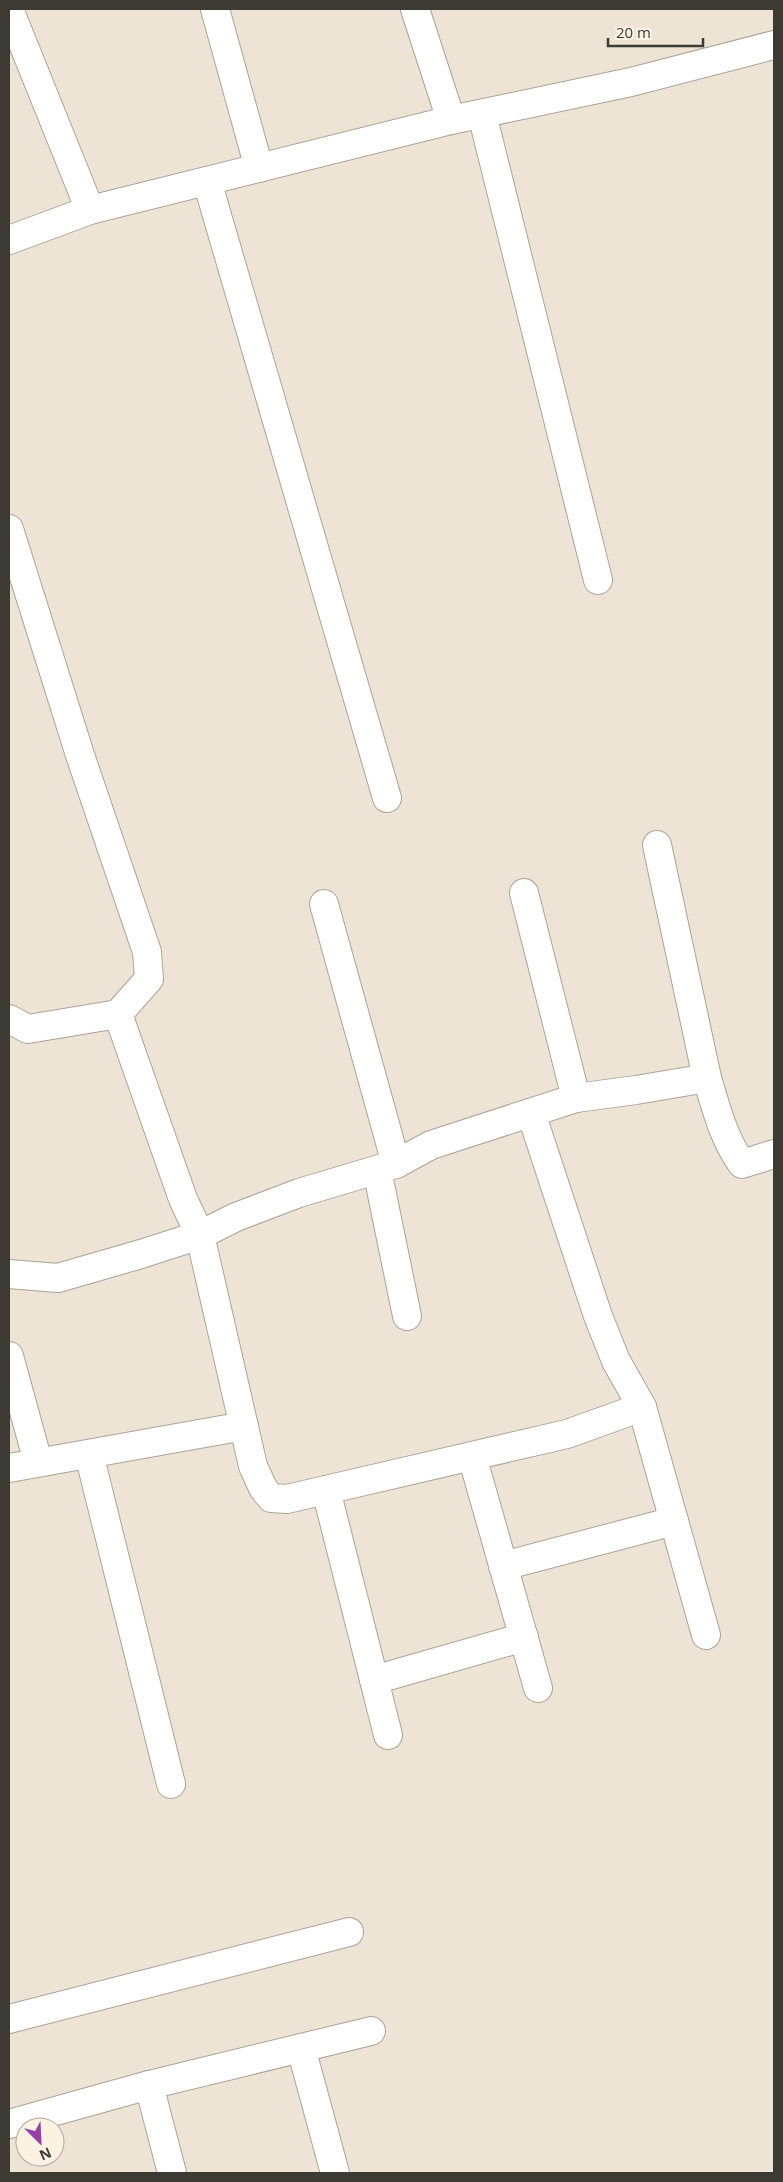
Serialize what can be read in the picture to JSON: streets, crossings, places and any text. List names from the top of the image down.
{
  "scale_bar": "20 m",
  "north": "bottom right"
}
